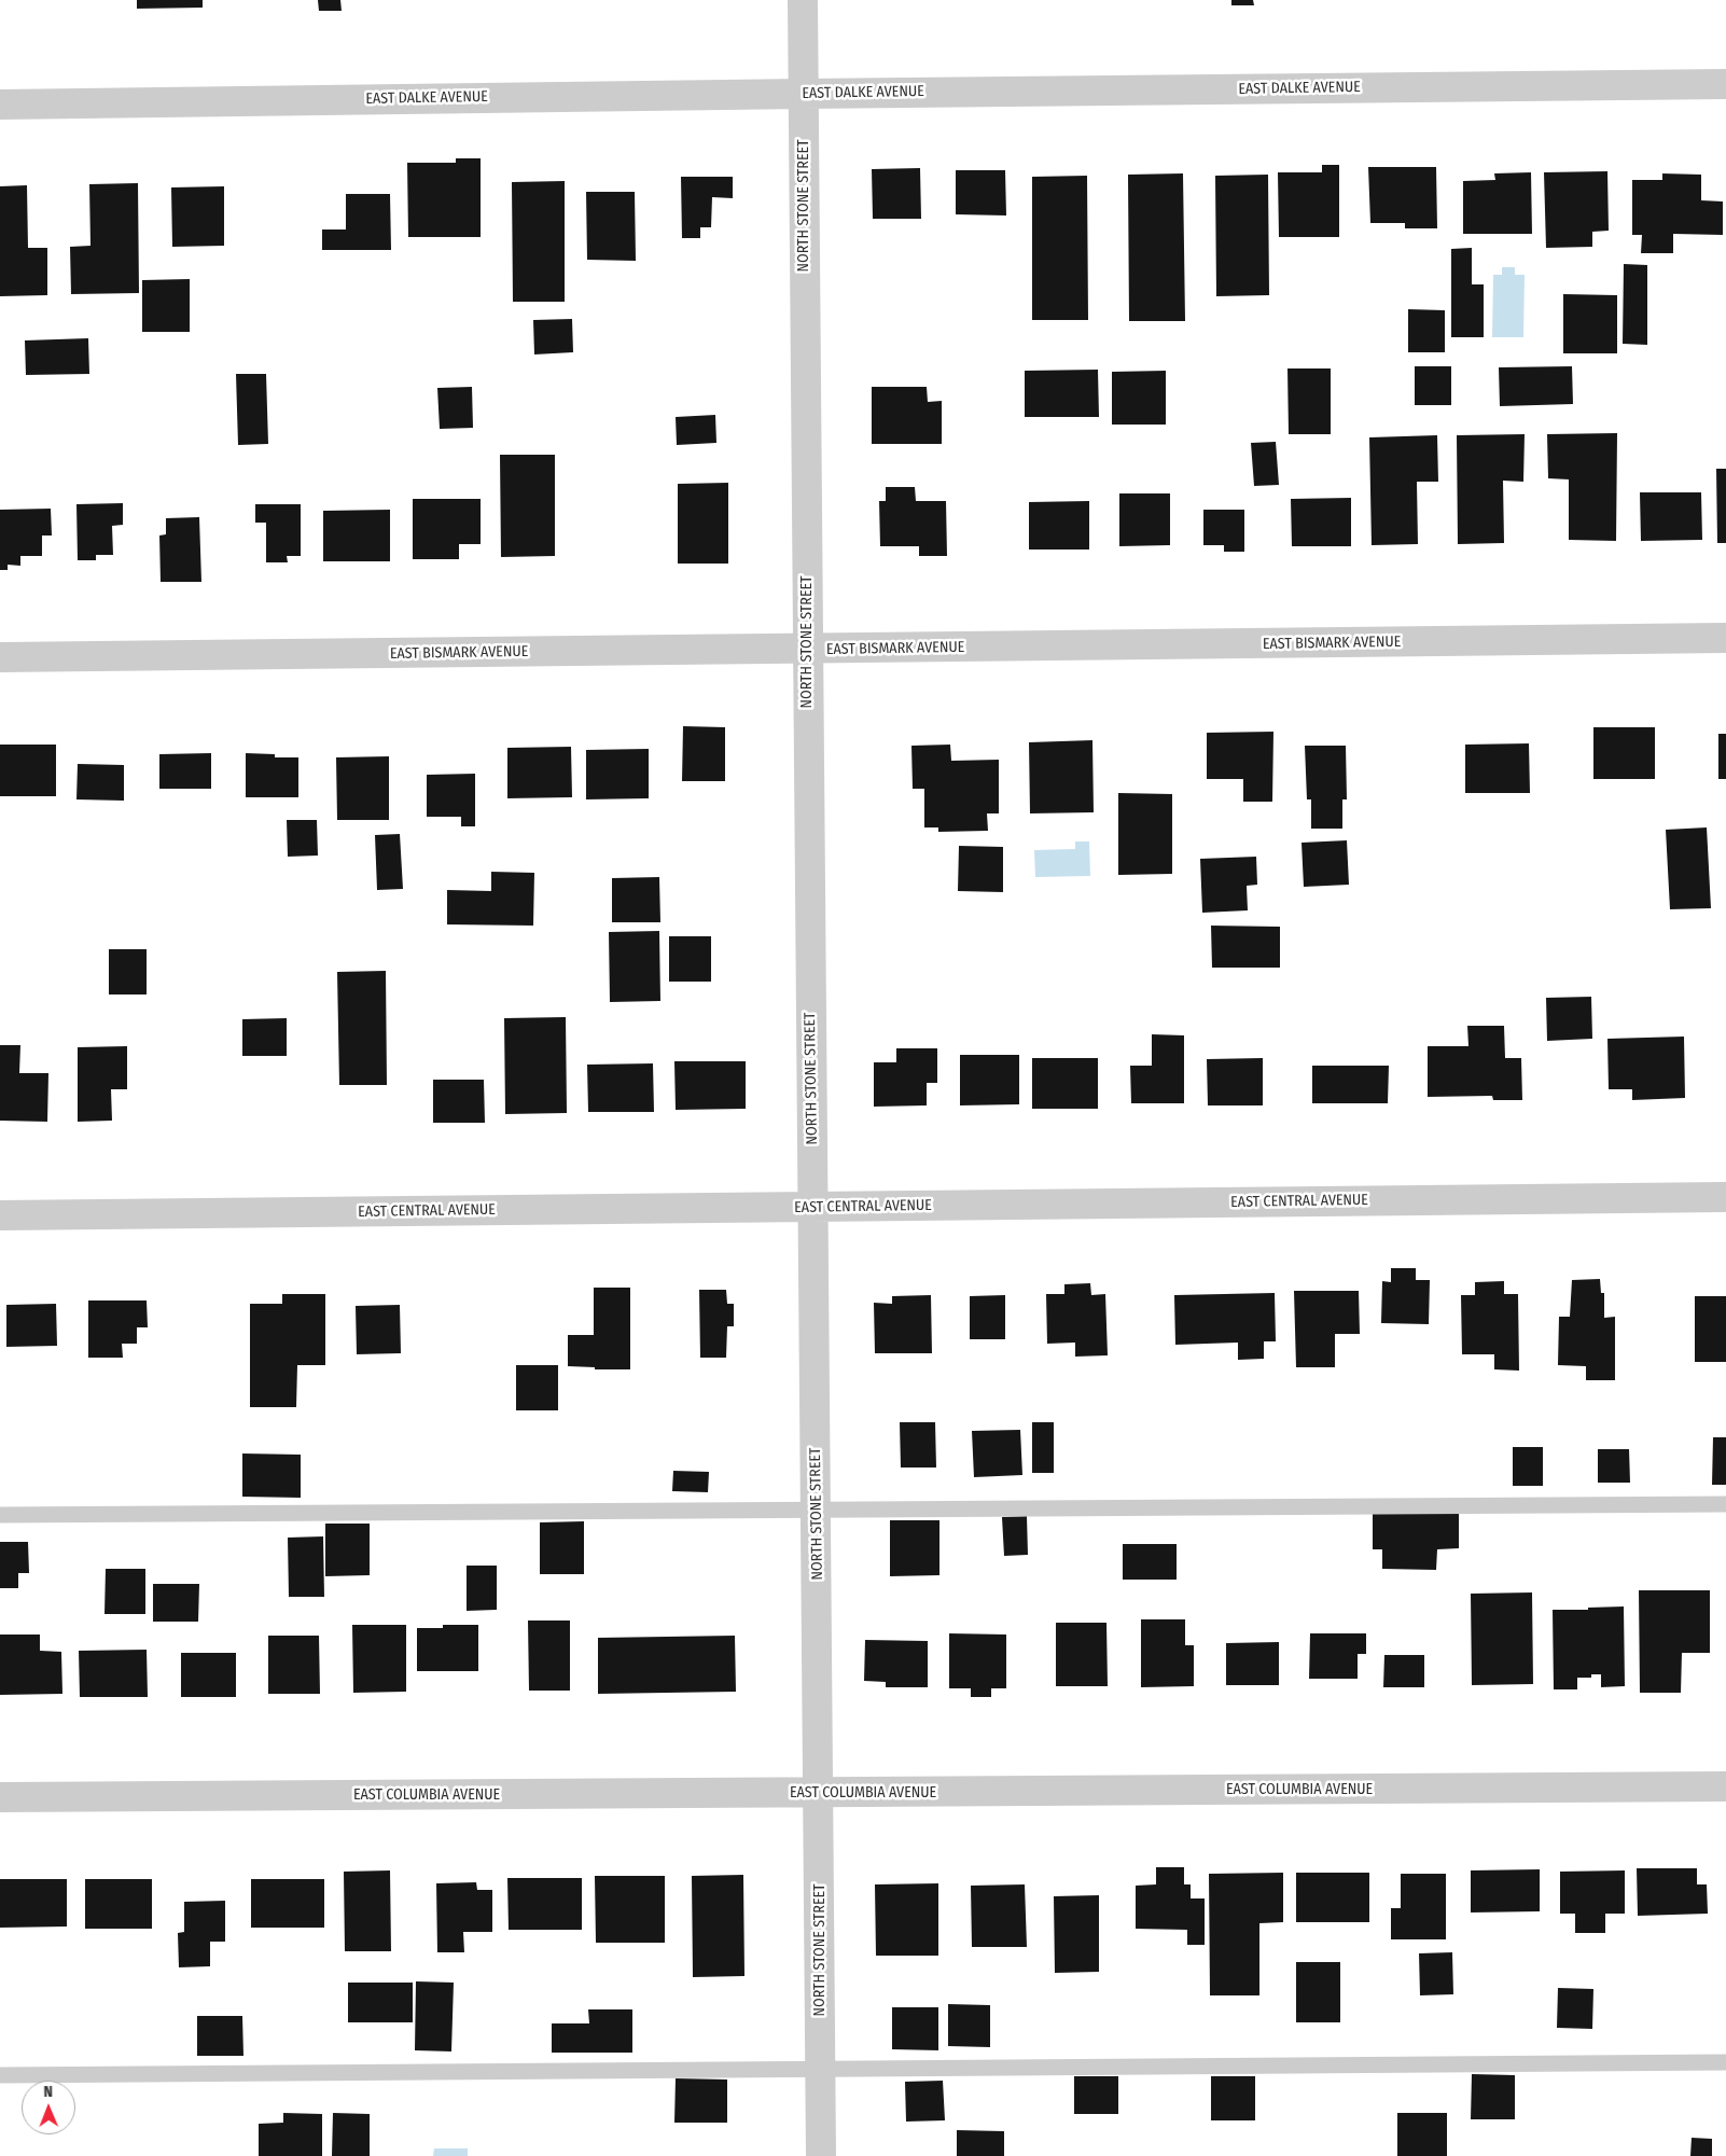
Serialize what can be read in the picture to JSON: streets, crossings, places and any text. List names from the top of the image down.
{
  "streets": {
    "street": [
      "EAST DALKE AVENUE",
      "NORTH STONE STREET",
      "EAST BISMARK AVENUE",
      "EAST CENTRAL AVENUE",
      "EAST COLUMBIA AVENUE"
    ]
  },
  "crossings": [
    ["EAST DALKE AVENUE", "NORTH STONE STREET"],
    ["NORTH STONE STREET", "EAST BISMARK AVENUE"],
    ["NORTH STONE STREET", "EAST CENTRAL AVENUE"],
    ["NORTH STONE STREET", "EAST COLUMBIA AVENUE"]
  ],
  "north": "top"
}
